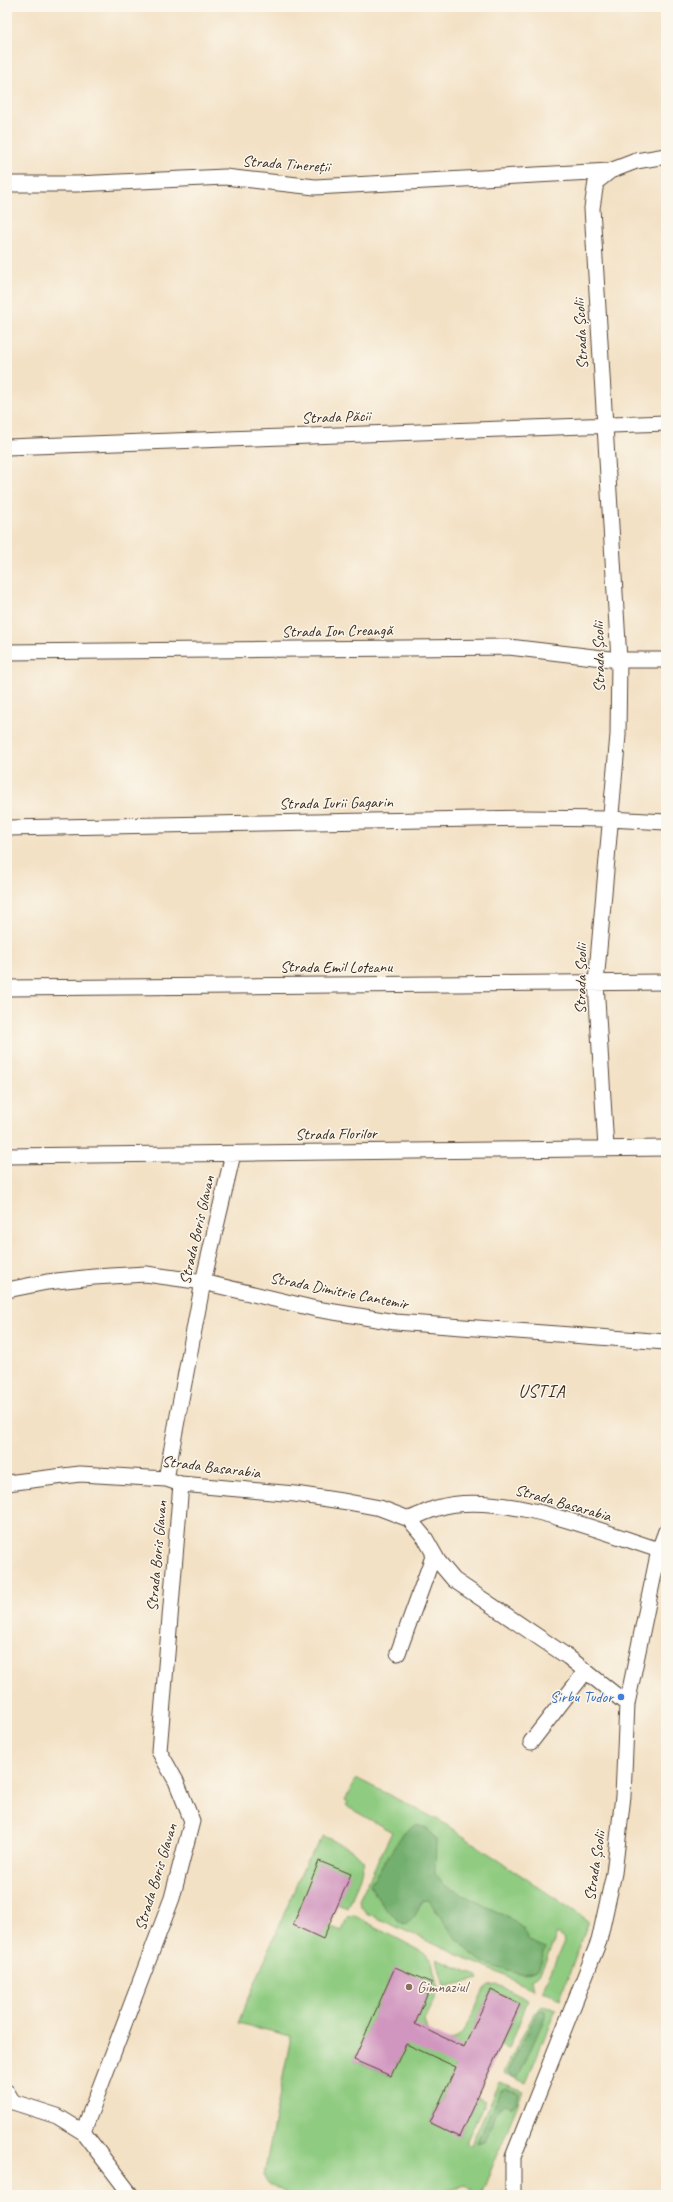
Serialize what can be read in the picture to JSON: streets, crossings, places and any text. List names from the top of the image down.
{
  "streets": {
    "street": [
      "Strada Tinereții",
      "Strada Școlii",
      "Strada Păcii",
      "Strada Ion Creangă",
      "Strada Iurii Gagarin",
      "Strada Emil Loteanu",
      "Strada Florilor",
      "Strada Boris Glavan",
      "Strada Dimitrie Cantemir",
      "Strada Basarabia"
    ]
  },
  "crossings": [
    ["Strada Tinereții", "Strada Școlii"],
    ["Strada Școlii", "Strada Păcii"],
    ["Strada Școlii", "Strada Ion Creangă"],
    ["Strada Școlii", "Strada Iurii Gagarin"],
    ["Strada Școlii", "Strada Emil Loteanu"],
    ["Strada Școlii", "Strada Florilor"],
    ["Strada Școlii", "Strada Basarabia"],
    ["Strada Florilor", "Strada Boris Glavan"],
    ["Strada Boris Glavan", "Strada Dimitrie Cantemir"],
    ["Strada Boris Glavan", "Strada Basarabia"]
  ],
  "districts": ["USTIA"],
  "places": ["Sirbu Tudor", "Gimnaziul"]
}
